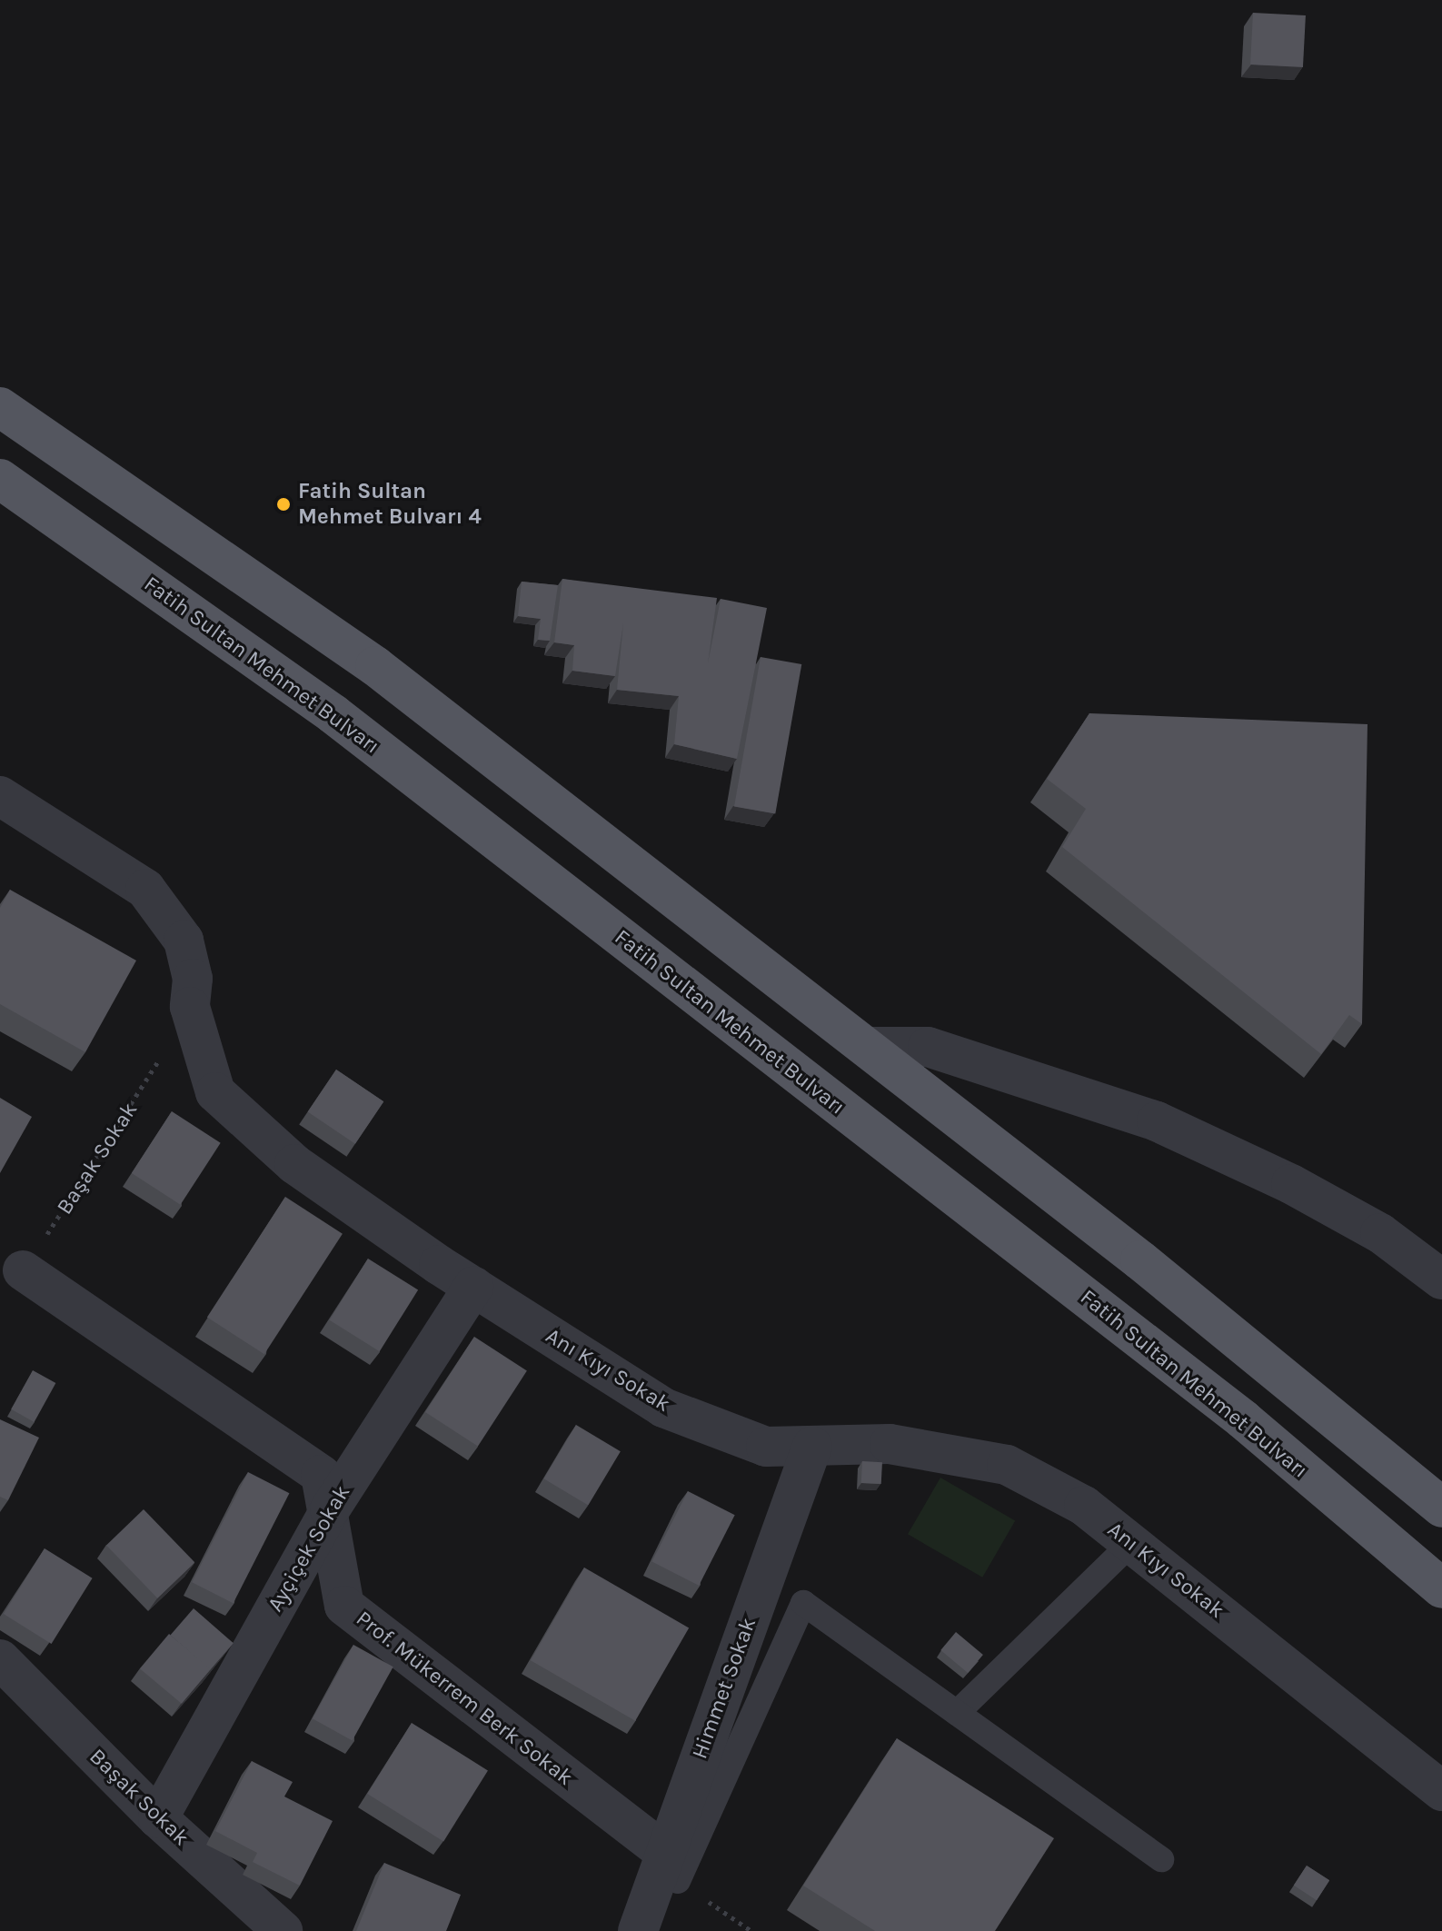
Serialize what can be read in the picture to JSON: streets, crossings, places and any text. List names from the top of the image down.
{
  "streets": {
    "main road": ["Fatih Sultan Mehmet Bulvarı"],
    "street": [
      "Başak Sokak",
      "Anı Kıyı Sokak",
      "Ayçiçek Sokak",
      "Himmet Sokak",
      "Prof. Mükerrem Berk Sokak"
    ]
  },
  "crossings": [
    ["Başak Sokak", "Anı Kıyı Sokak"],
    ["Başak Sokak", "Ayçiçek Sokak"],
    ["Başak Sokak", "Prof. Mükerrem Berk Sokak"],
    ["Anı Kıyı Sokak", "Ayçiçek Sokak"],
    ["Anı Kıyı Sokak", "Himmet Sokak"],
    ["Ayçiçek Sokak", "Prof. Mükerrem Berk Sokak"],
    ["Himmet Sokak", "Prof. Mükerrem Berk Sokak"]
  ],
  "places": ["Fatih Sultan Mehmet Bulvarı 4"]
}
